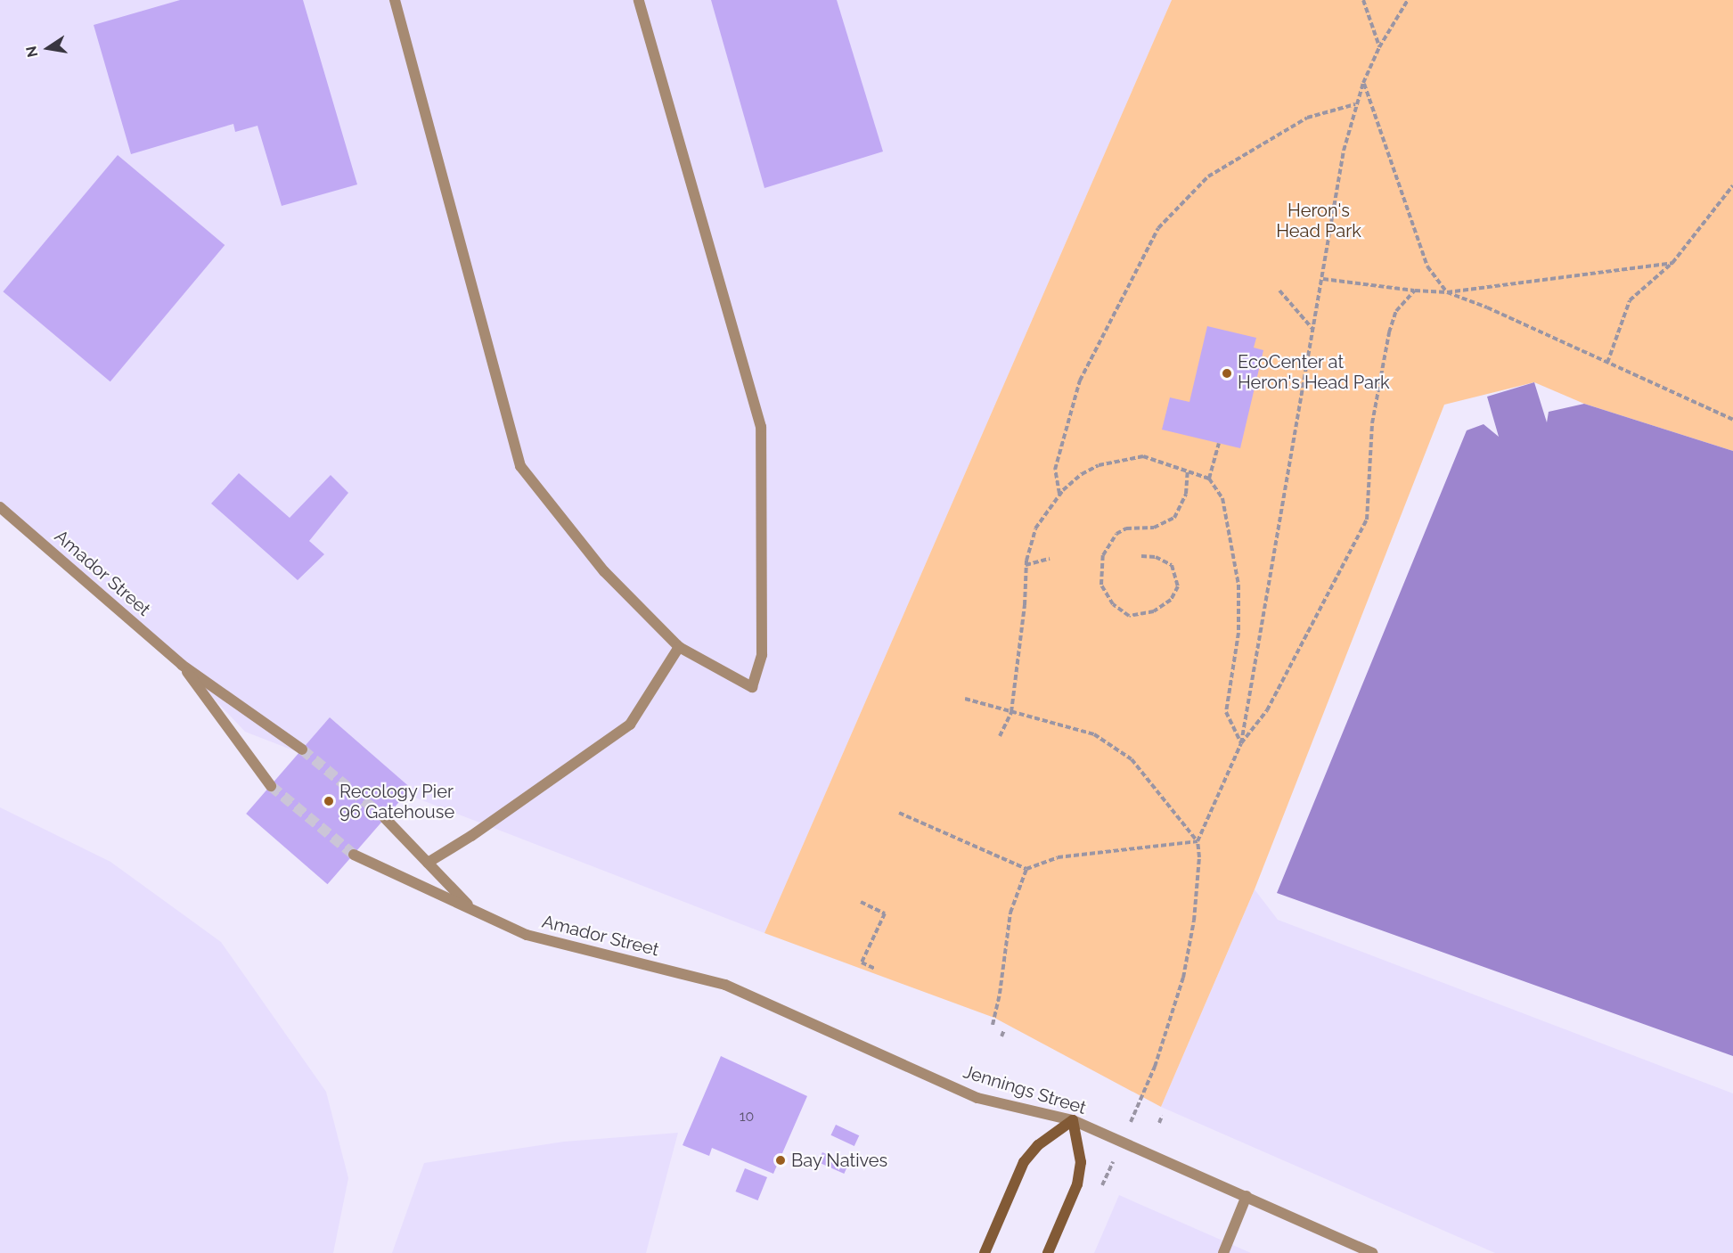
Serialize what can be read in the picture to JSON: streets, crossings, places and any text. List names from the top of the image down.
{
  "streets": {
    "street": ["Amador Street", "Jennings Street"]
  },
  "crossings": [
    ["Amador Street", "Jennings Street"]
  ],
  "parks": ["Heron's Head Park"],
  "places": ["EcoCenter at Heron's Head Park", "Recology Pier 96 Gatehouse", "Bay Natives"],
  "house_numbers": ["10"],
  "north": "left"
}
